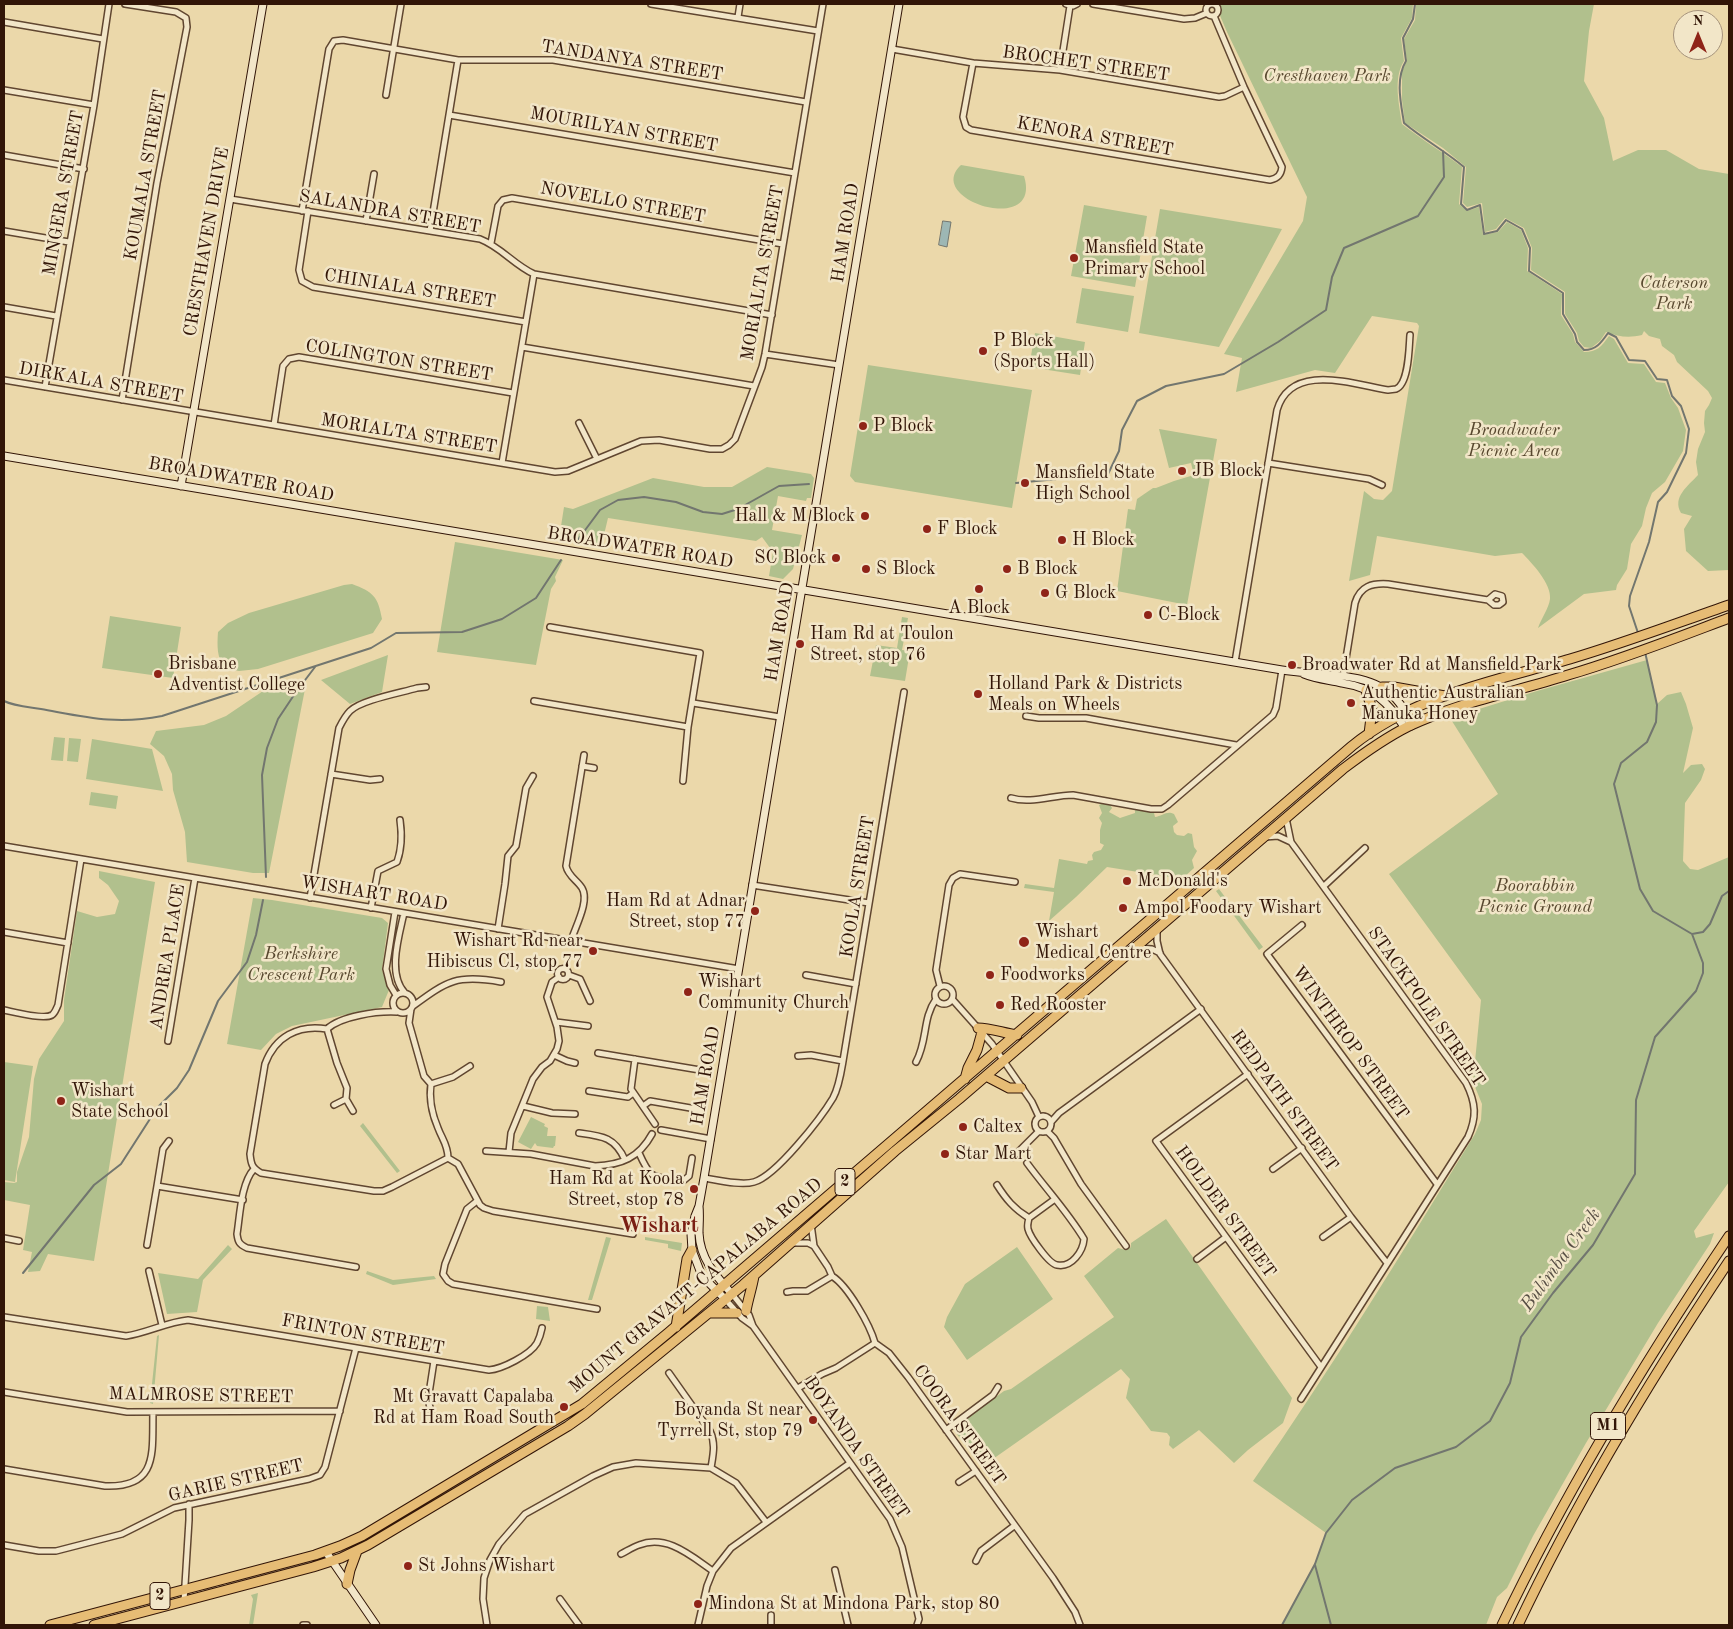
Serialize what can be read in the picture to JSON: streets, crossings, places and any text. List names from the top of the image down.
{
  "streets": {
    "highway": ["2", "MOUNT GRAVATT-CAPALABA ROAD", "M1"],
    "street": [
      "TANDANYA STREET",
      "BROCHET STREET",
      "MOURILYAN STREET",
      "KENORA STREET",
      "KOUMALA STREET",
      "MINGERA STREET",
      "NOVELLO STREET",
      "SALANDRA STREET",
      "HAM ROAD",
      "CRESTHAVEN DRIVE",
      "MORIALTA STREET",
      "CHINIALA STREET",
      "COLINGTON STREET",
      "DIRKALA STREET",
      "BROADWATER ROAD",
      "KOOLA STREET",
      "WISHART ROAD",
      "ANDREA PLACE",
      "STACKPOLE STREET",
      "WINTHROP STREET",
      "REDPATH STREET",
      "HOLDER STREET",
      "FRINTON STREET",
      "MALMROSE STREET",
      "COORA STREET",
      "BOYANDA STREET",
      "GARIE STREET"
    ]
  },
  "crossings": [
    ["TANDANYA STREET", "MORIALTA STREET"],
    ["TANDANYA STREET", "CHINIALA STREET"],
    ["BROCHET STREET", "KENORA STREET"],
    ["BROCHET STREET", "HAM ROAD"],
    ["MOURILYAN STREET", "MORIALTA STREET"],
    ["KOUMALA STREET", "DIRKALA STREET"],
    ["MINGERA STREET", "DIRKALA STREET"],
    ["NOVELLO STREET", "SALANDRA STREET"],
    ["NOVELLO STREET", "MORIALTA STREET"],
    ["SALANDRA STREET", "CRESTHAVEN DRIVE"],
    ["SALANDRA STREET", "MORIALTA STREET"],
    ["SALANDRA STREET", "CHINIALA STREET"],
    ["HAM ROAD", "BROADWATER ROAD"],
    ["HAM ROAD", "KOOLA STREET"],
    ["HAM ROAD", "WISHART ROAD"],
    ["HAM ROAD", "MOUNT GRAVATT-CAPALABA ROAD"],
    ["HAM ROAD", "BOYANDA STREET"],
    ["CRESTHAVEN DRIVE", "MORIALTA STREET"],
    ["CRESTHAVEN DRIVE", "DIRKALA STREET"],
    ["CRESTHAVEN DRIVE", "BROADWATER ROAD"],
    ["MORIALTA STREET", "COLINGTON STREET"],
    ["MORIALTA STREET", "DIRKALA STREET"],
    ["BROADWATER ROAD", "MOUNT GRAVATT-CAPALABA ROAD"],
    ["WISHART ROAD", "ANDREA PLACE"],
    ["STACKPOLE STREET", "WINTHROP STREET"],
    ["STACKPOLE STREET", "REDPATH STREET"],
    ["STACKPOLE STREET", "HOLDER STREET"],
    ["STACKPOLE STREET", "MOUNT GRAVATT-CAPALABA ROAD"],
    ["REDPATH STREET", "HOLDER STREET"],
    ["REDPATH STREET", "MOUNT GRAVATT-CAPALABA ROAD"],
    ["MOUNT GRAVATT-CAPALABA ROAD", "COORA STREET"],
    ["MOUNT GRAVATT-CAPALABA ROAD", "BOYANDA STREET"],
    ["FRINTON STREET", "GARIE STREET"],
    ["MALMROSE STREET", "GARIE STREET"]
  ],
  "districts": ["Wishart"],
  "water": ["Bulimba Creek"],
  "parks": [
    "Cresthaven Park",
    "Caterson Park",
    "Broadwater Picnic Area",
    "Boorabbin Picnic Ground",
    "Berkshire Crescent Park"
  ],
  "places": [
    "Mansfield State Primary School",
    "P Block (Sports Hall)",
    "P Block",
    "JB Block",
    "Mansfield State High School",
    "Hall & M Block",
    "F Block",
    "H Block",
    "SC Block",
    "S Block",
    "B Block",
    "A Block",
    "G Block",
    "C-Block",
    "Ham Rd at Toulon Street, stop 76",
    "Broadwater Rd at Mansfield Park",
    "Brisbane Adventist College",
    "Holland Park & Districts Meals on Wheels",
    "Authentic Australian Manuka Honey",
    "McDonald's",
    "Ampol Foodary Wishart",
    "Ham Rd at Adnar Street, stop 77",
    "Wishart Medical Centre",
    "Wishart Rd near Hibiscus Cl, stop 77",
    "Foodworks",
    "Wishart Community Church",
    "Red Rooster",
    "Wishart State School",
    "Caltex",
    "Star Mart",
    "Ham Rd at Koola Street, stop 78",
    "Mt Gravatt Capalaba Rd at Ham Road South",
    "Boyanda St near Tyrrell St, stop 79",
    "St Johns Wishart",
    "Mindona St at Mindona Park, stop 80"
  ],
  "north": "top"
}
